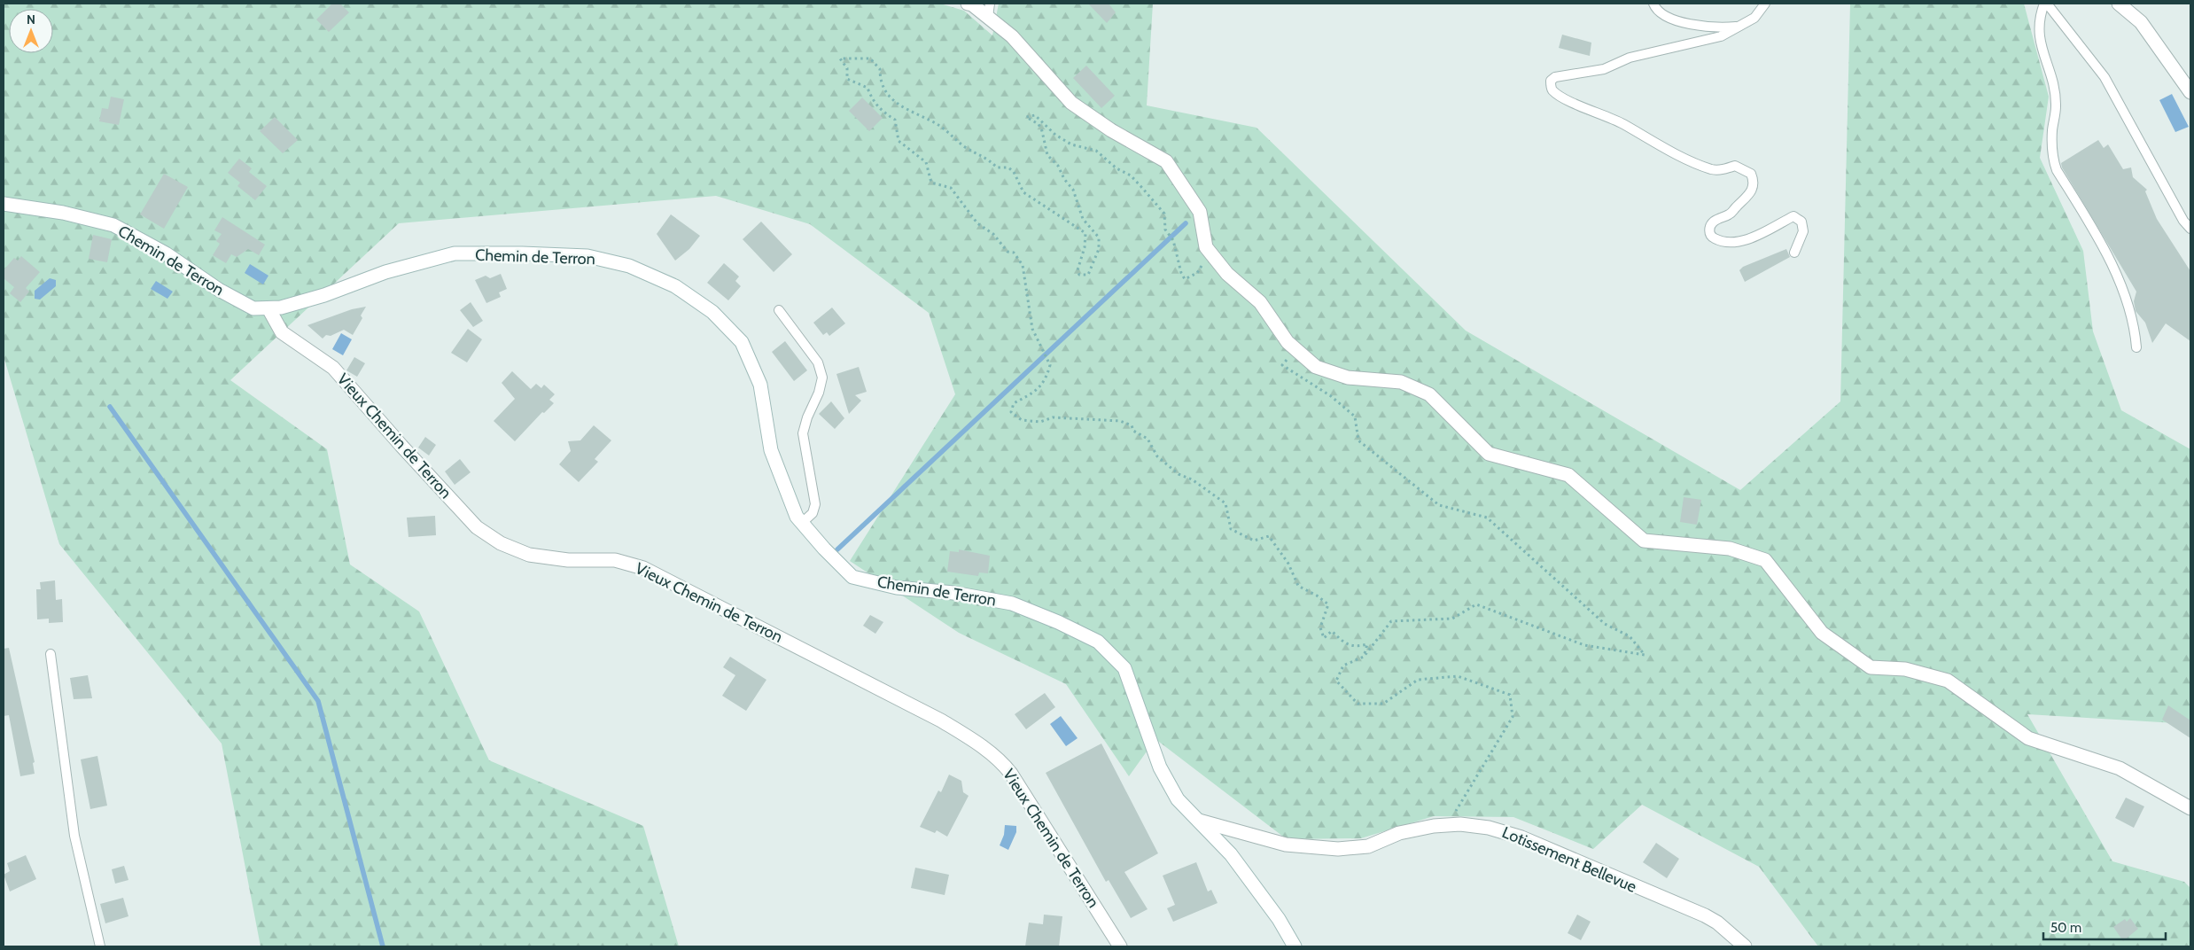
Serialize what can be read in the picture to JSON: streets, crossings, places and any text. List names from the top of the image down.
{
  "streets": {
    "street": ["Chemin de Terron", "Vieux Chemin de Terron", "Lotissement Bellevue"]
  },
  "crossings": [
    ["Chemin de Terron", "Vieux Chemin de Terron"],
    ["Chemin de Terron", "Lotissement Bellevue"]
  ],
  "scale_bar": "50 m",
  "north": "top"
}
